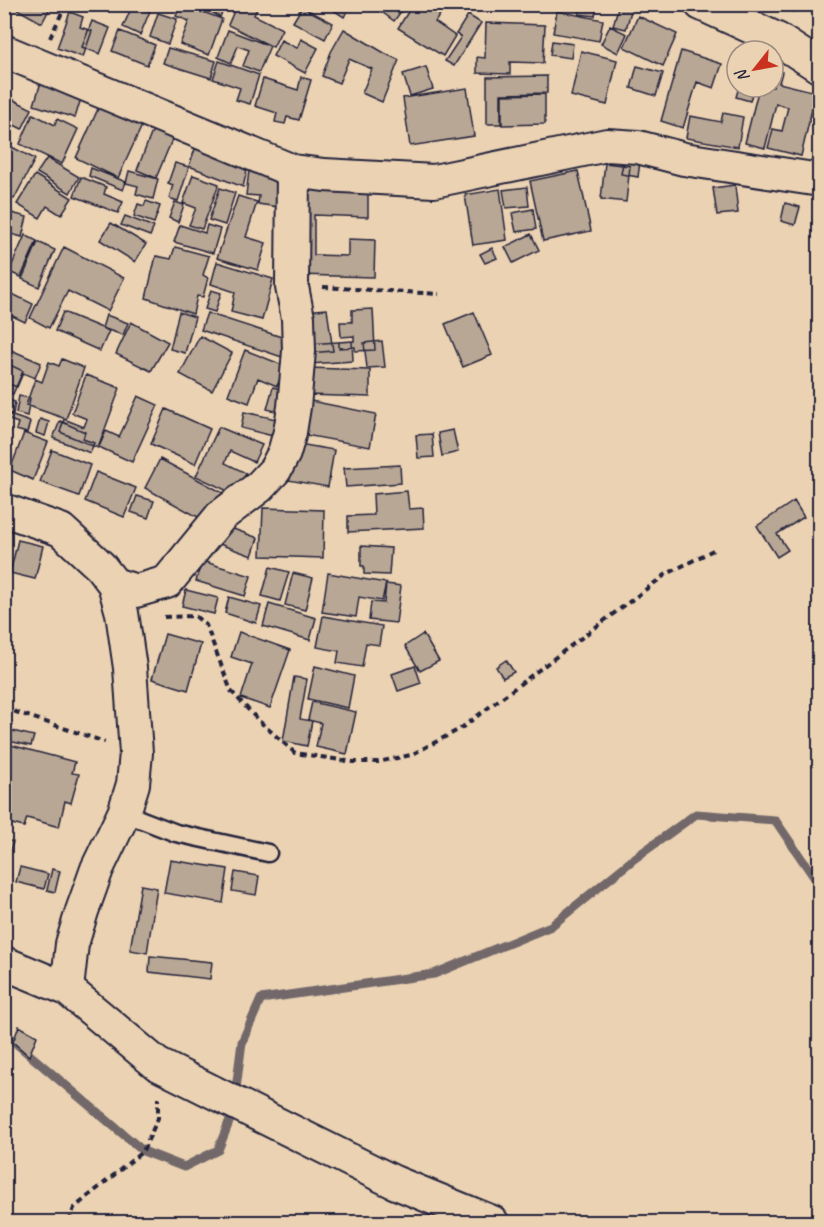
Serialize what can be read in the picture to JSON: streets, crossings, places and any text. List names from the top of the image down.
{
  "north": "bottom left"
}
